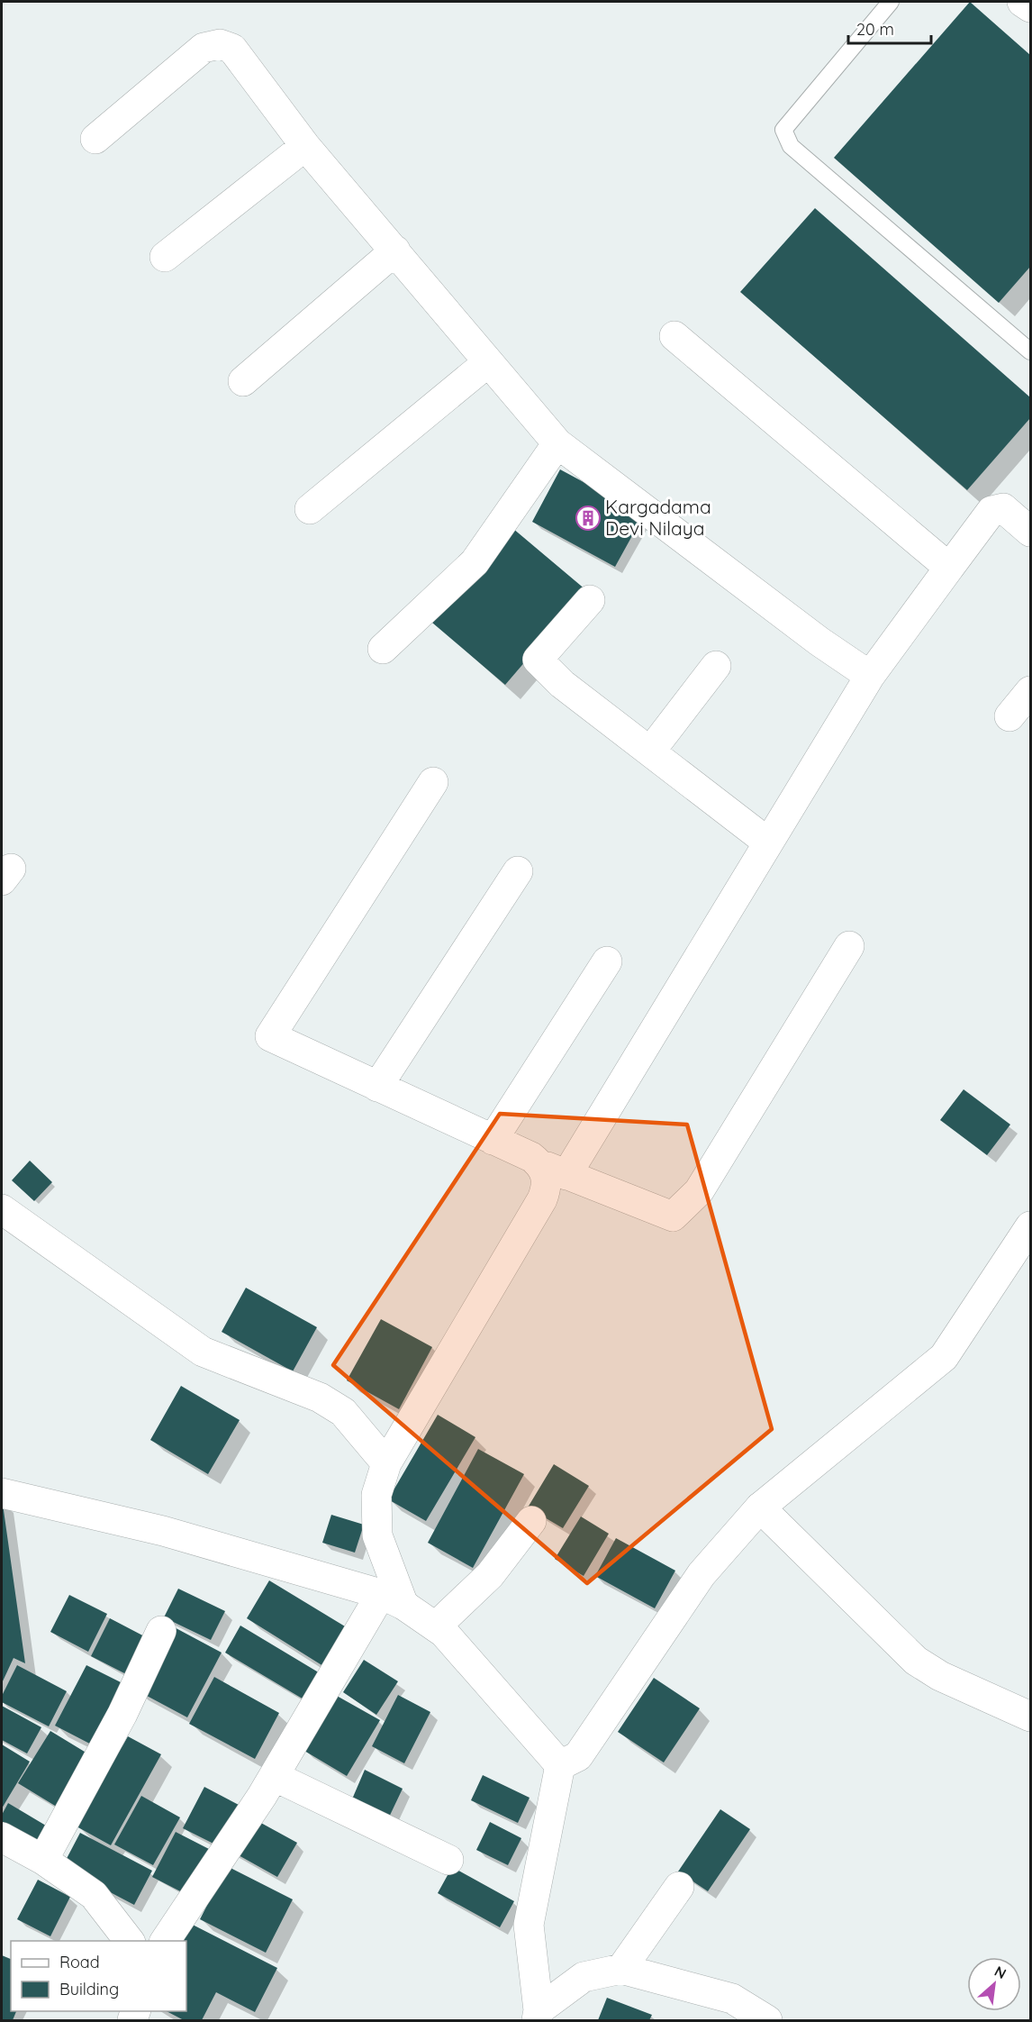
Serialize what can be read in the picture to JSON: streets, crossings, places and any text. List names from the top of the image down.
{
  "places": {
    "building": ["Kargadama Devi Nilaya"]
  },
  "legend": ["Road", "Building"],
  "scale_bar": "20 m",
  "north": "top right"
}
